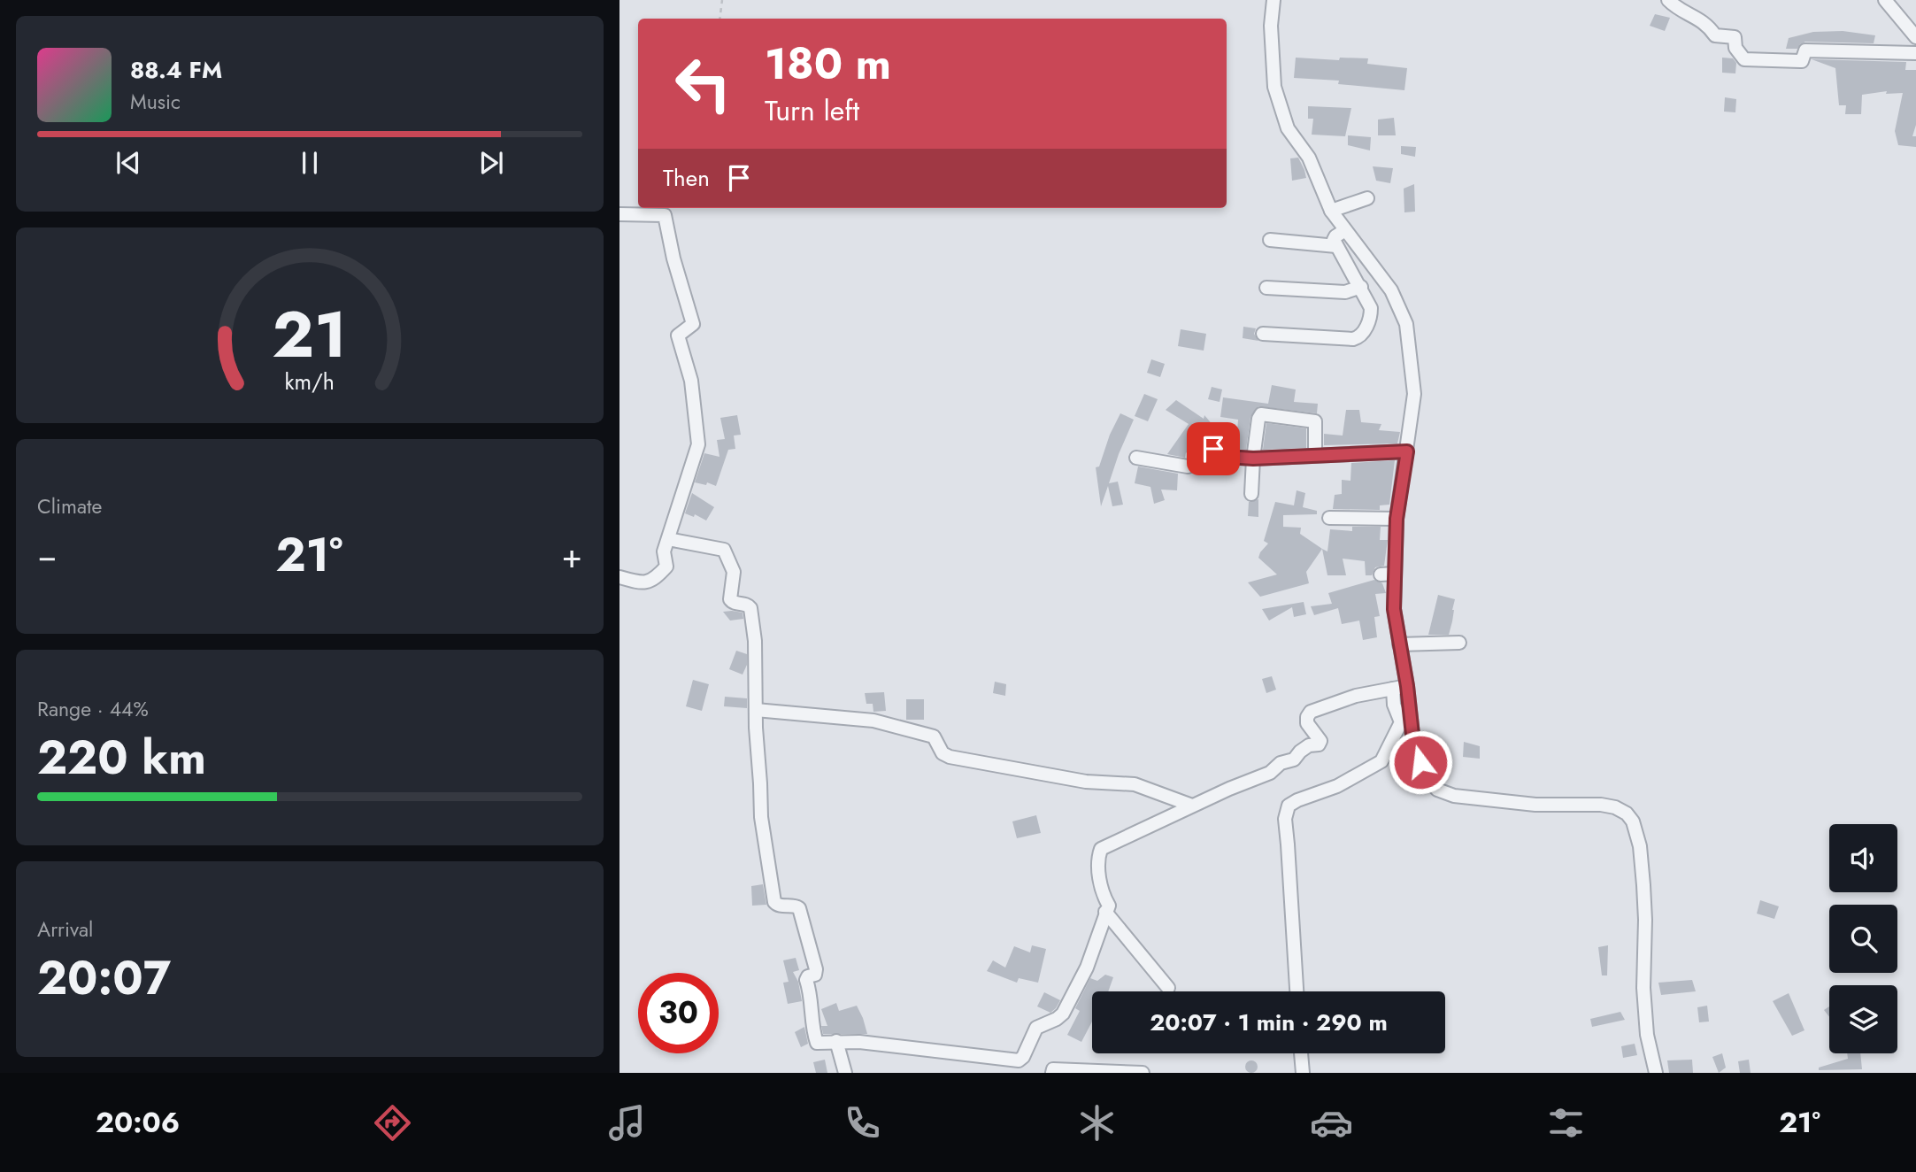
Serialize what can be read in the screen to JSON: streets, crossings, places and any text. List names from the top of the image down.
{
  "page": {
    "turn": ["180 m", "Turn left"],
    "song": ["88.4 FM", "Music"],
    "then": "Then",
    "tile": [
      "Climate",
      ["Range · 44%", "220 km"],
      ["Arrival", "20:07"]
    ],
    "heat": ["−", "21°", "+"],
    "limit": "30",
    "trip": "20:07 · 1 min · 290 m",
    "tabs": ["20:06", "21°"],
    "gauge": ["21", "km/h"]
  }
}
